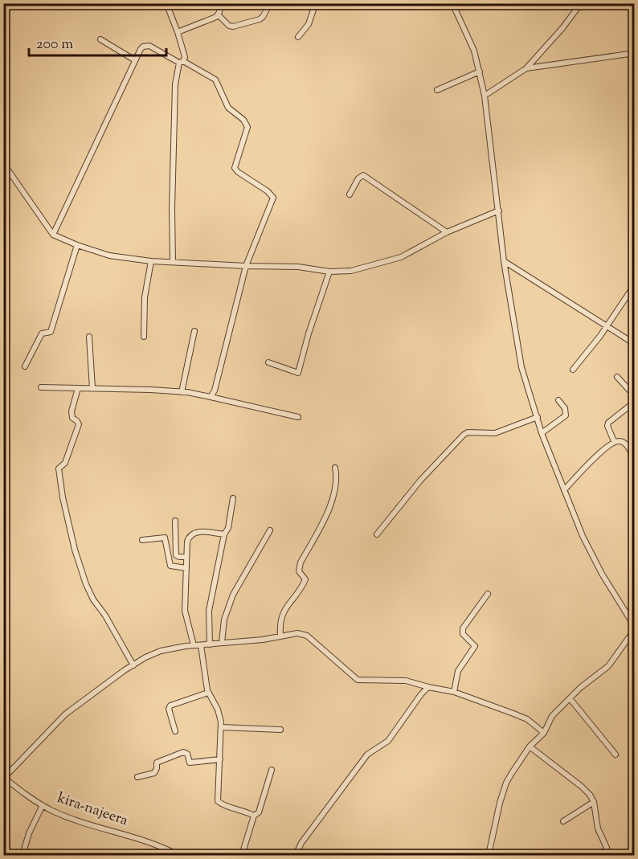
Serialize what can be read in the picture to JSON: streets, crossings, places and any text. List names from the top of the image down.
{
  "streets": {
    "street": ["kira-najeera"]
  },
  "scale_bar": "200 m"
}
